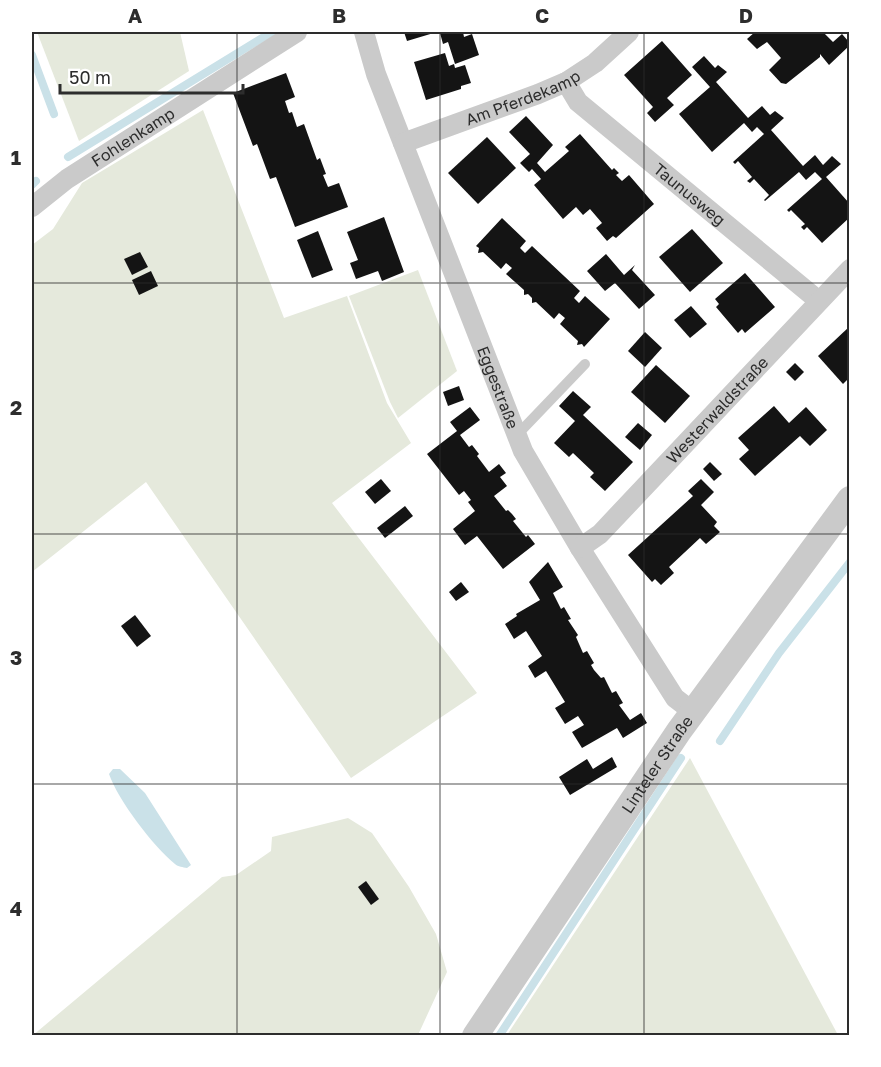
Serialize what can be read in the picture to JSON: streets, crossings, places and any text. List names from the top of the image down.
{
  "streets": {
    "street": [
      "Am Pferdekamp",
      "Fohlenkamp",
      "Taunusweg",
      "Eggestraße",
      "Westerwaldstraße",
      "Linteler Straße"
    ]
  },
  "crossings": [
    ["Am Pferdekamp", "Taunusweg"],
    ["Am Pferdekamp", "Eggestraße"],
    ["Taunusweg", "Westerwaldstraße"],
    ["Eggestraße", "Westerwaldstraße"],
    ["Eggestraße", "Linteler Straße"]
  ],
  "scale_bar": "50 m",
  "grid": {
    "columns": [
      "A",
      "B",
      "C",
      "D"
    ],
    "rows": [
      "1",
      "2",
      "3",
      "4"
    ]
  }
}
